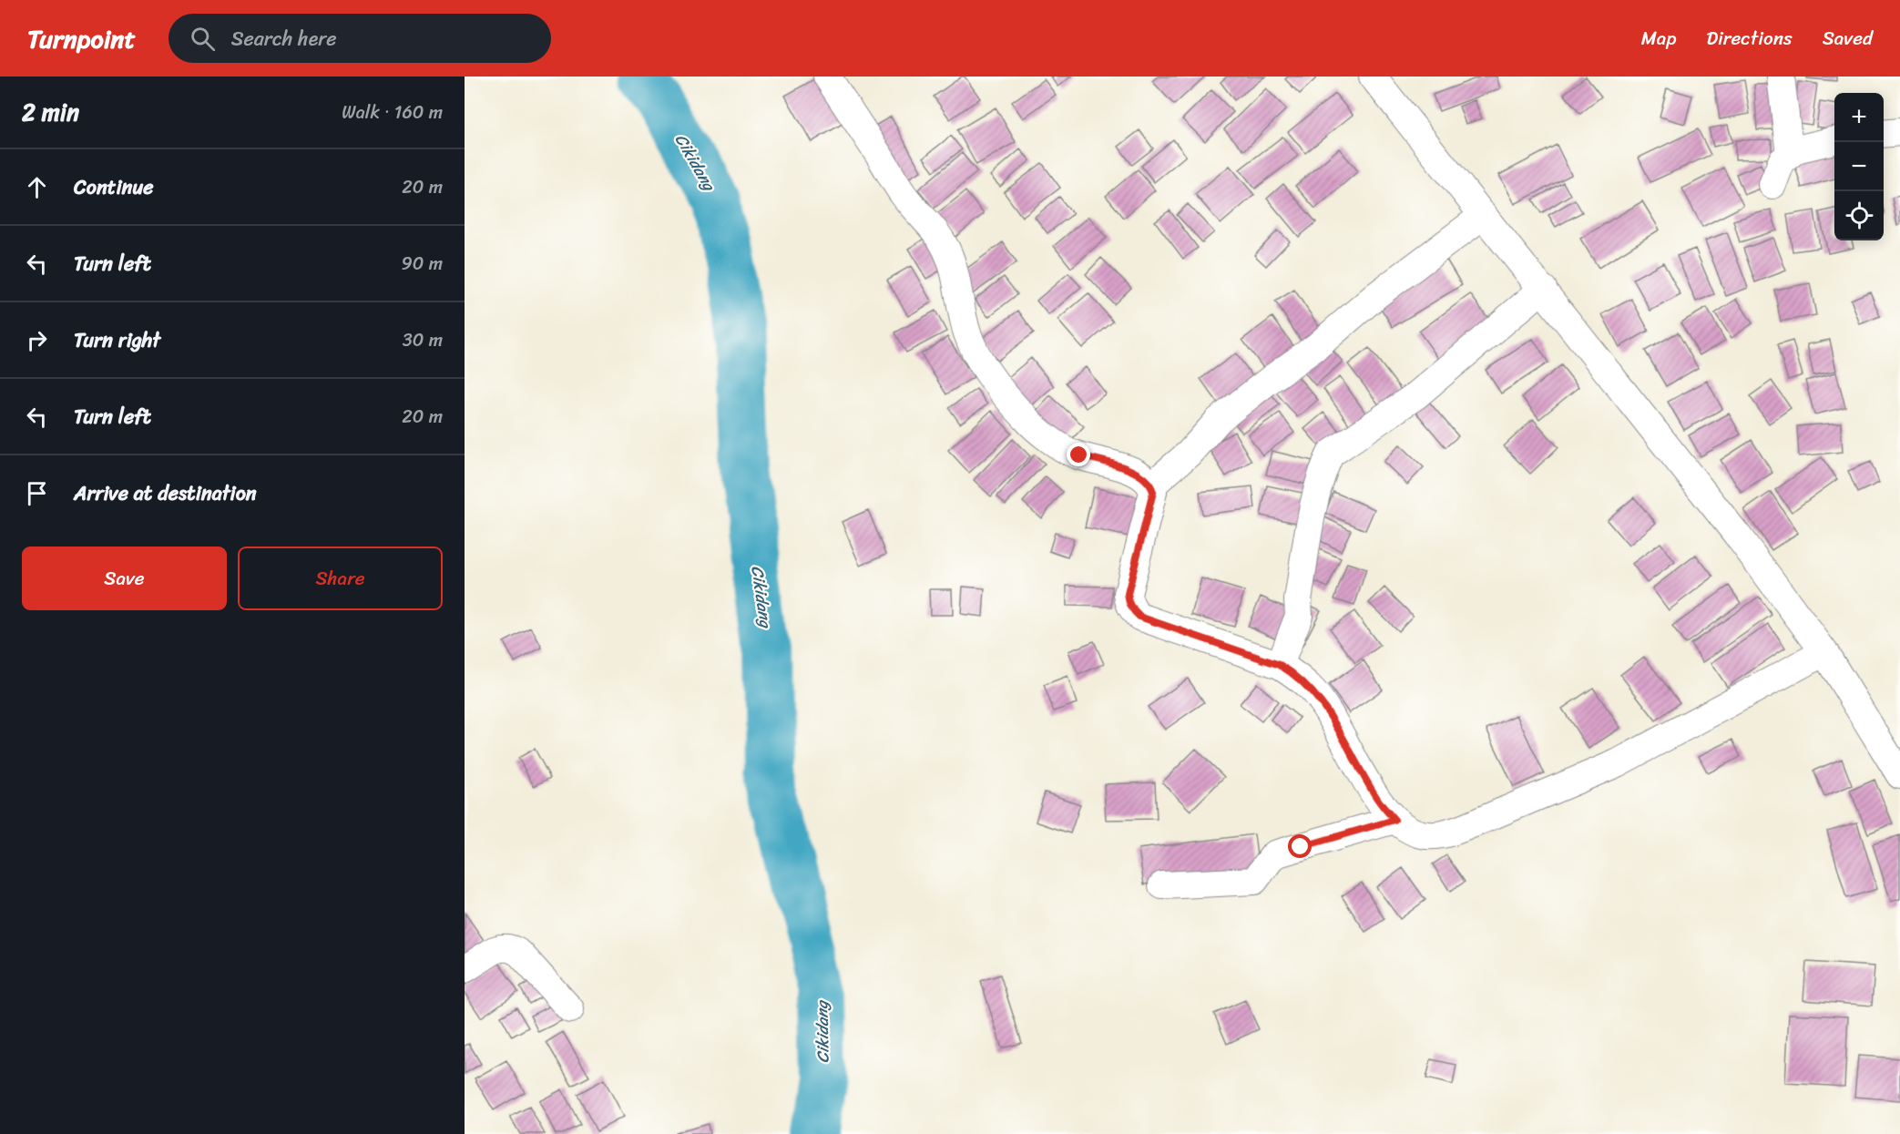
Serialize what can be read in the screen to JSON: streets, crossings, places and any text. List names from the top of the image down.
{
  "water": ["Cikidang"],
  "page": {
    "header": "Turnpoint",
    "search": "Search here",
    "nav": ["Map", "Directions", "Saved"],
    "heading": ["2 min", "Walk · 160 m"],
    "map_buttons": ["+", "−"],
    "list": [
      ["Continue", "20 m"],
      ["Turn left", "90 m"],
      ["Turn right", "30 m"],
      ["Turn left", "20 m"],
      "Arrive at destination"
    ],
    "buttons": ["Save", "Share"]
  }
}
